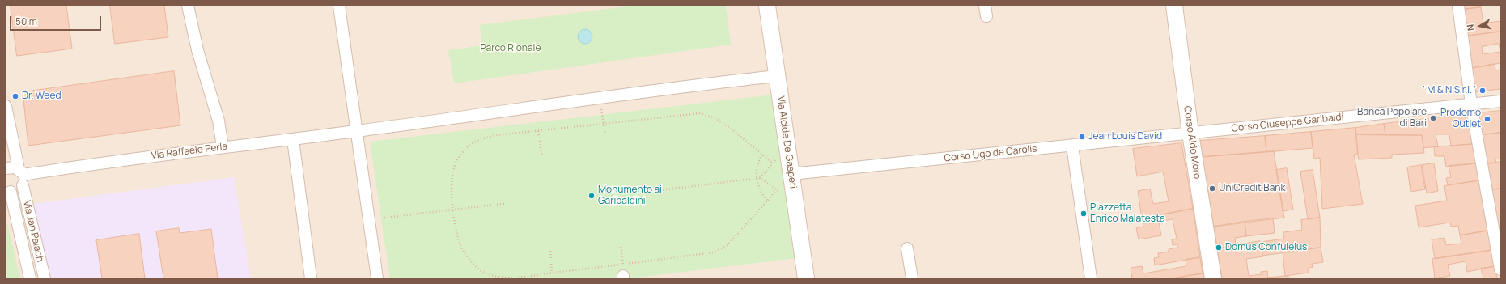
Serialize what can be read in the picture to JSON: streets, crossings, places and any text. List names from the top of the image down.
{
  "streets": {
    "main road": ["Via Alcide De Gasperi", "Corso Aldo Moro"],
    "street": [
      "Corso Giuseppe Garibaldi",
      "Via Raffaele Perla",
      "Corso Ugo de Carolis",
      "Via Jan Palach"
    ]
  },
  "crossings": [
    ["Corso Giuseppe Garibaldi", "Corso Aldo Moro"],
    ["Corso Giuseppe Garibaldi", "Corso Ugo de Carolis"],
    ["Via Alcide De Gasperi", "Via Raffaele Perla"],
    ["Via Alcide De Gasperi", "Corso Ugo de Carolis"],
    ["Corso Aldo Moro", "Corso Ugo de Carolis"],
    ["Via Raffaele Perla", "Via Jan Palach"]
  ],
  "parks": ["Parco Rionale"],
  "places": [
    "' M & N S.r.l. '",
    "Dr. Weed",
    "Banca Popolare di Bari",
    "Prodomo Outlet",
    "Jean Louis David",
    "UniCredit Bank",
    "Monumento ai Garibaldini",
    "Piazzetta Enrico Malatesta",
    "Domus Confuleius"
  ],
  "scale_bar": "50 m",
  "north": "left"
}
